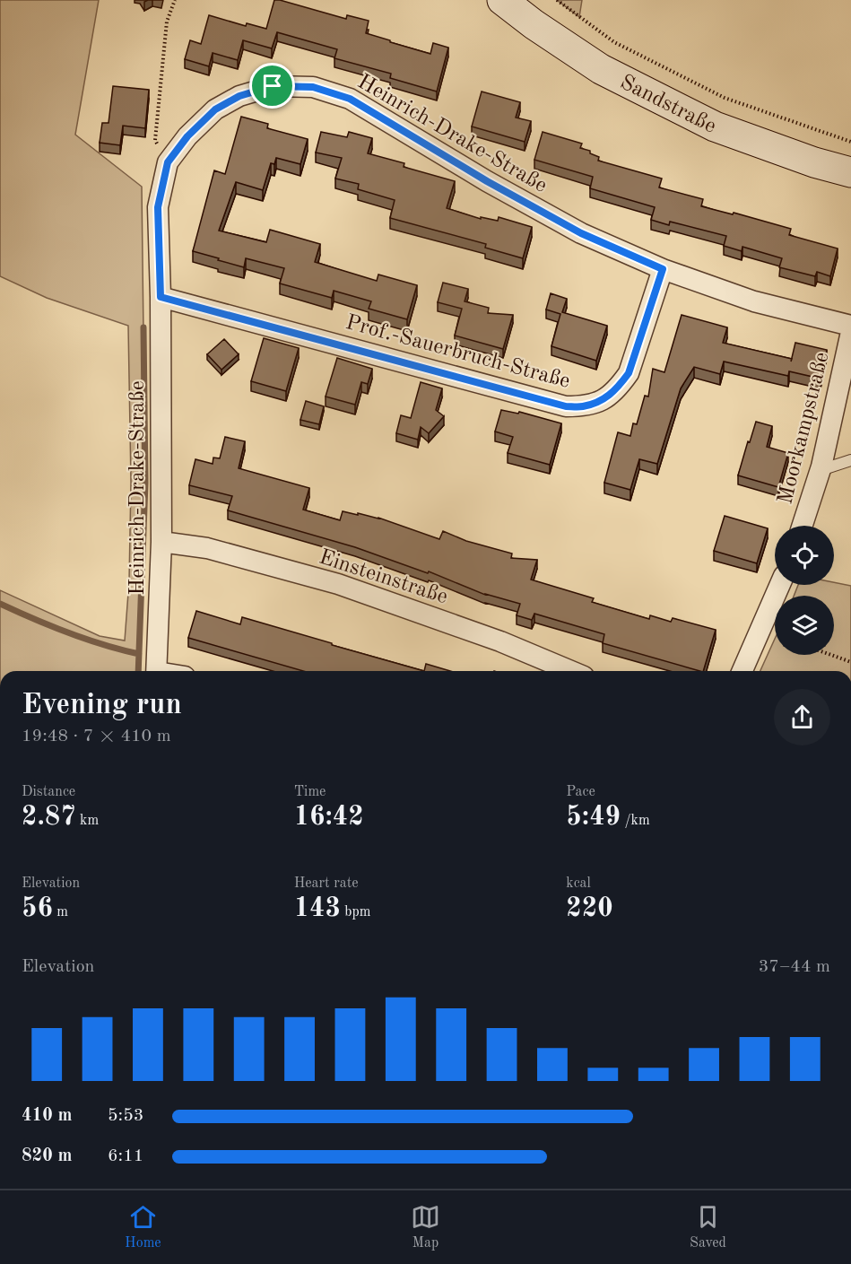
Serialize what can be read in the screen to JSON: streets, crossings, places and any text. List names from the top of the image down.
{
  "streets": {
    "main road": ["Sandstraße"],
    "street": [
      "Heinrich-Drake-Straße",
      "Prof.-Sauerbruch-Straße",
      "Moorkampstraße",
      "Einsteinstraße"
    ]
  },
  "crossings": [
    ["Heinrich-Drake-Straße", "Prof.-Sauerbruch-Straße"],
    ["Heinrich-Drake-Straße", "Einsteinstraße"]
  ],
  "page": {
    "heading": ["Evening run", "19:48 · 7 × 410 m"],
    "stats": [
      ["Distance", "2.87 km"],
      ["Time", "16:42"],
      ["Pace", "5:49 /km"],
      ["Elevation", "56 m"],
      ["Heart rate", "143 bpm"],
      ["kcal", "220"]
    ],
    "chart": ["Elevation", "37–44 m"],
    "list": [
      {
        "name": "410 m",
        "note": "5:53"
      },
      {
        "name": "820 m",
        "note": "6:11"
      }
    ],
    "tabs": ["Home", "Map", "Saved"]
  }
}
